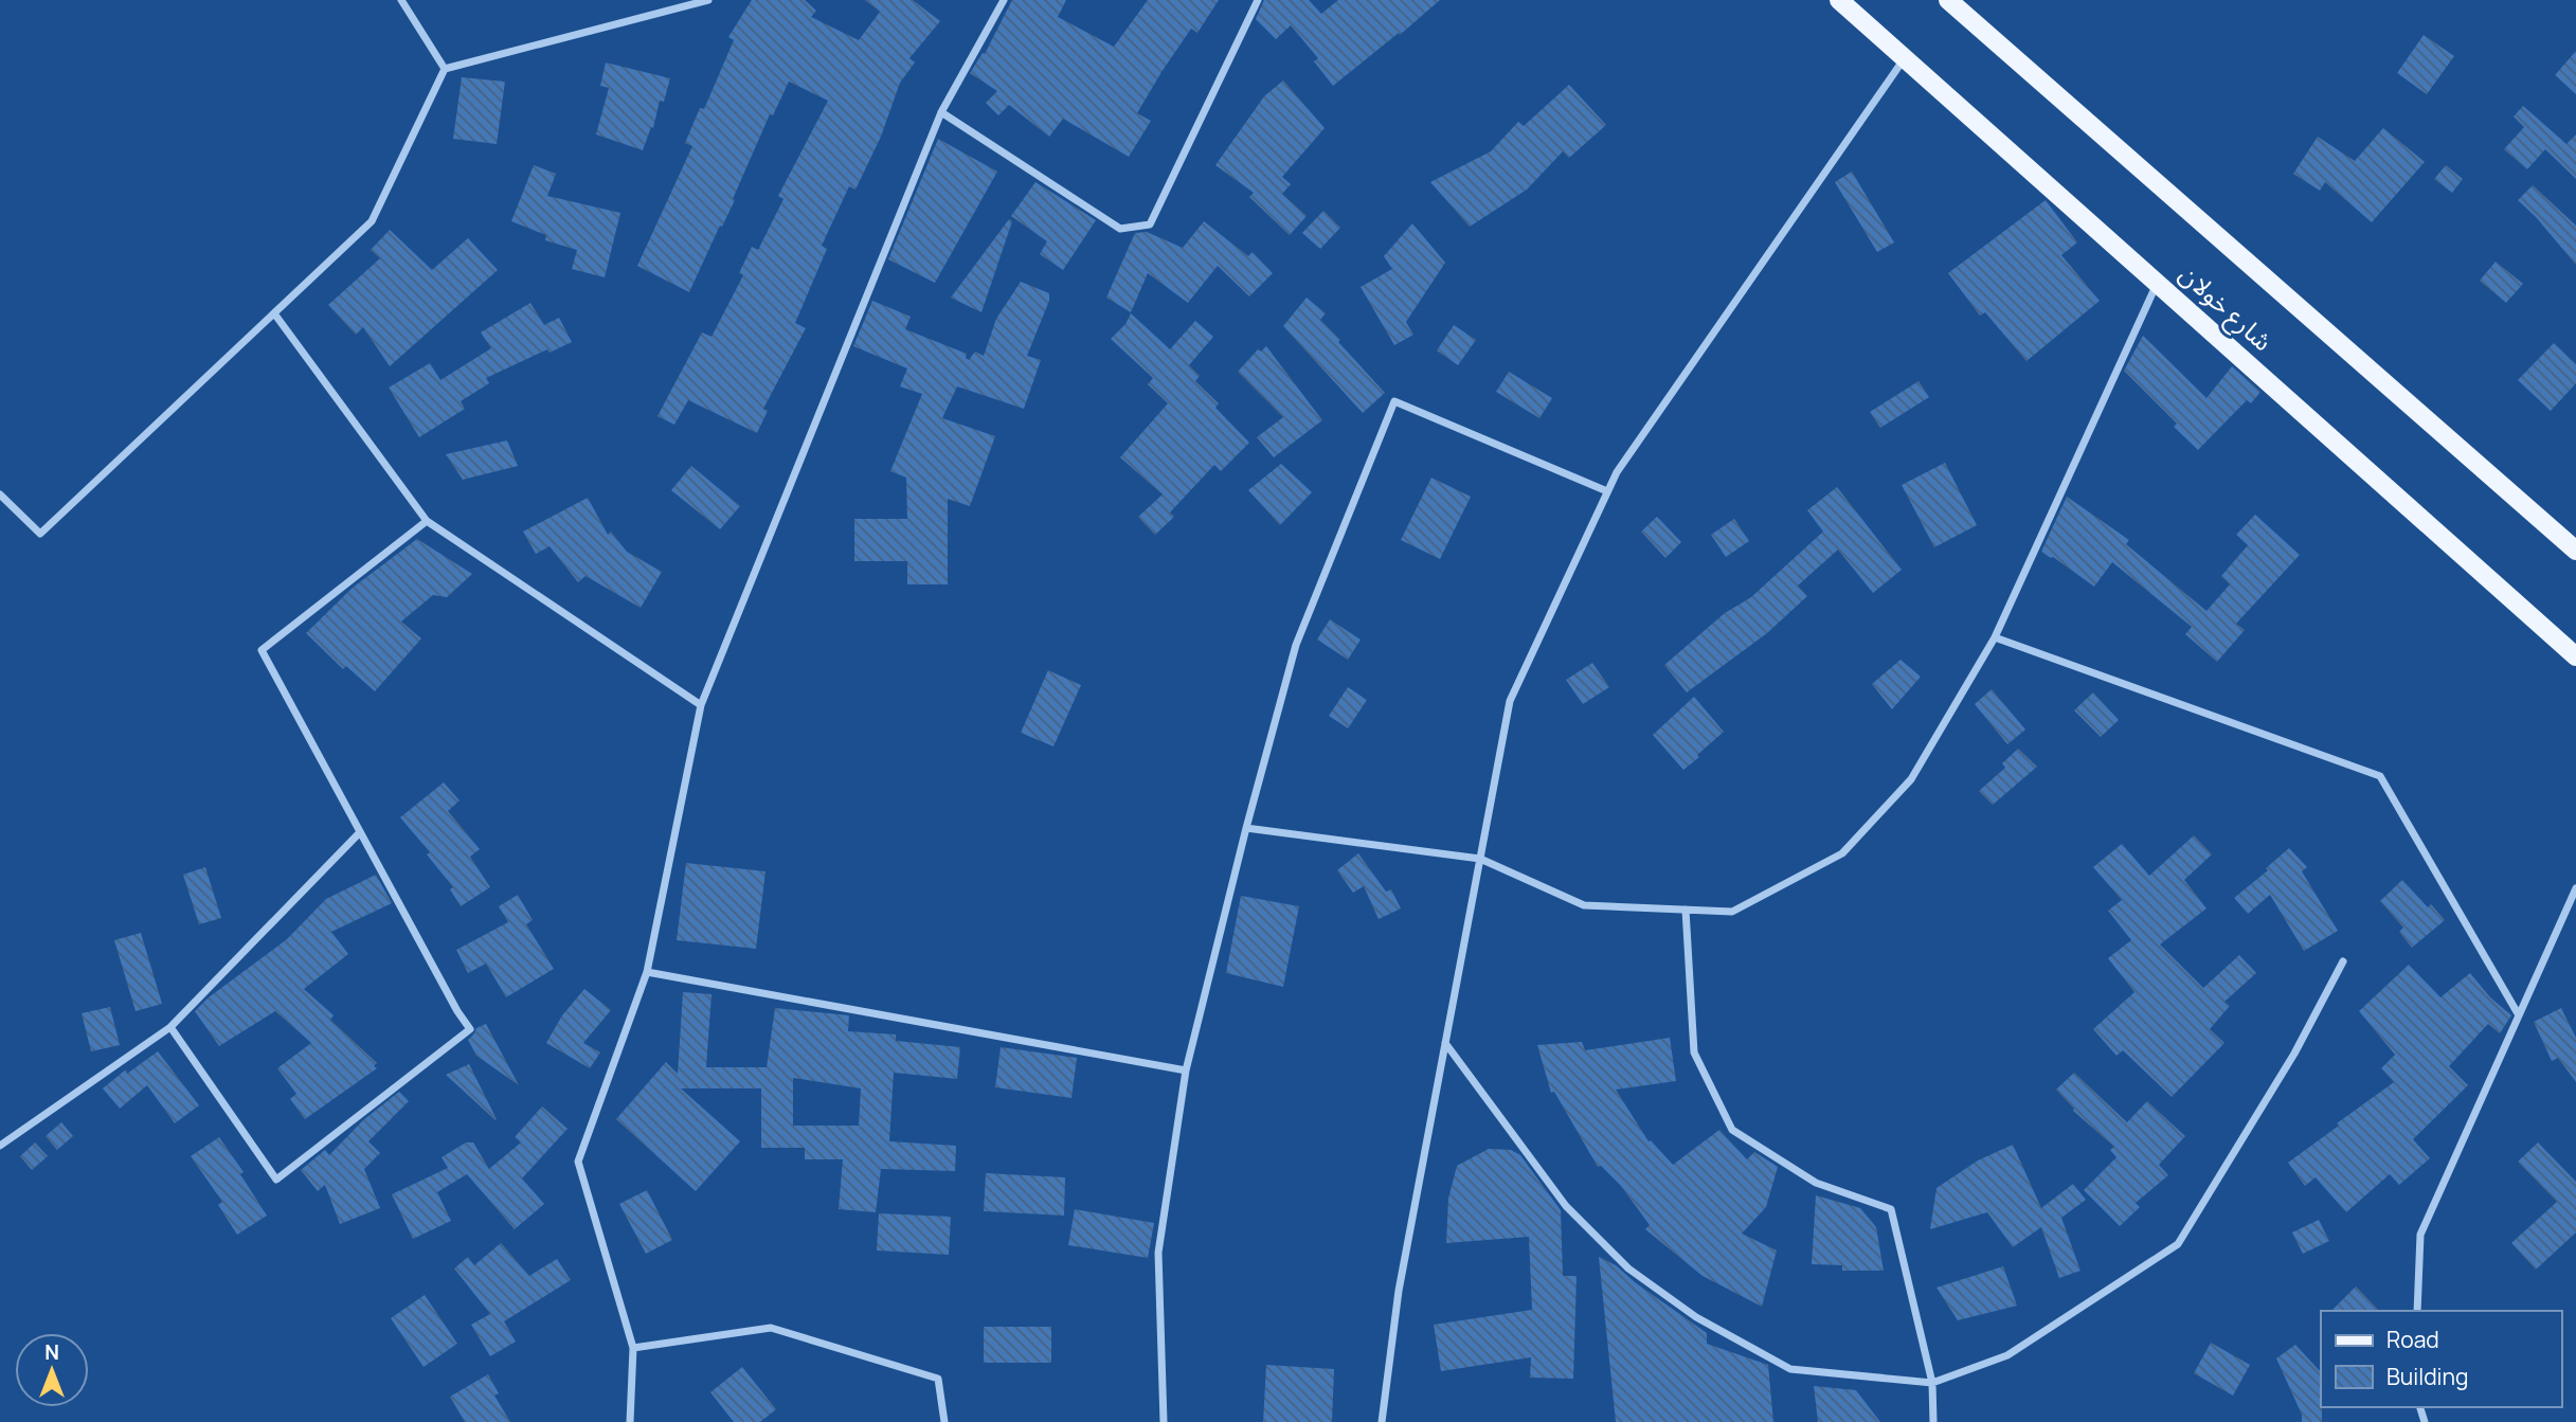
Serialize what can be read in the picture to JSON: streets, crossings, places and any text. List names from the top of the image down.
{
  "streets": {
    "main road": ["شارع خولان"]
  },
  "legend": ["Road", "Building"],
  "north": "top"
}
